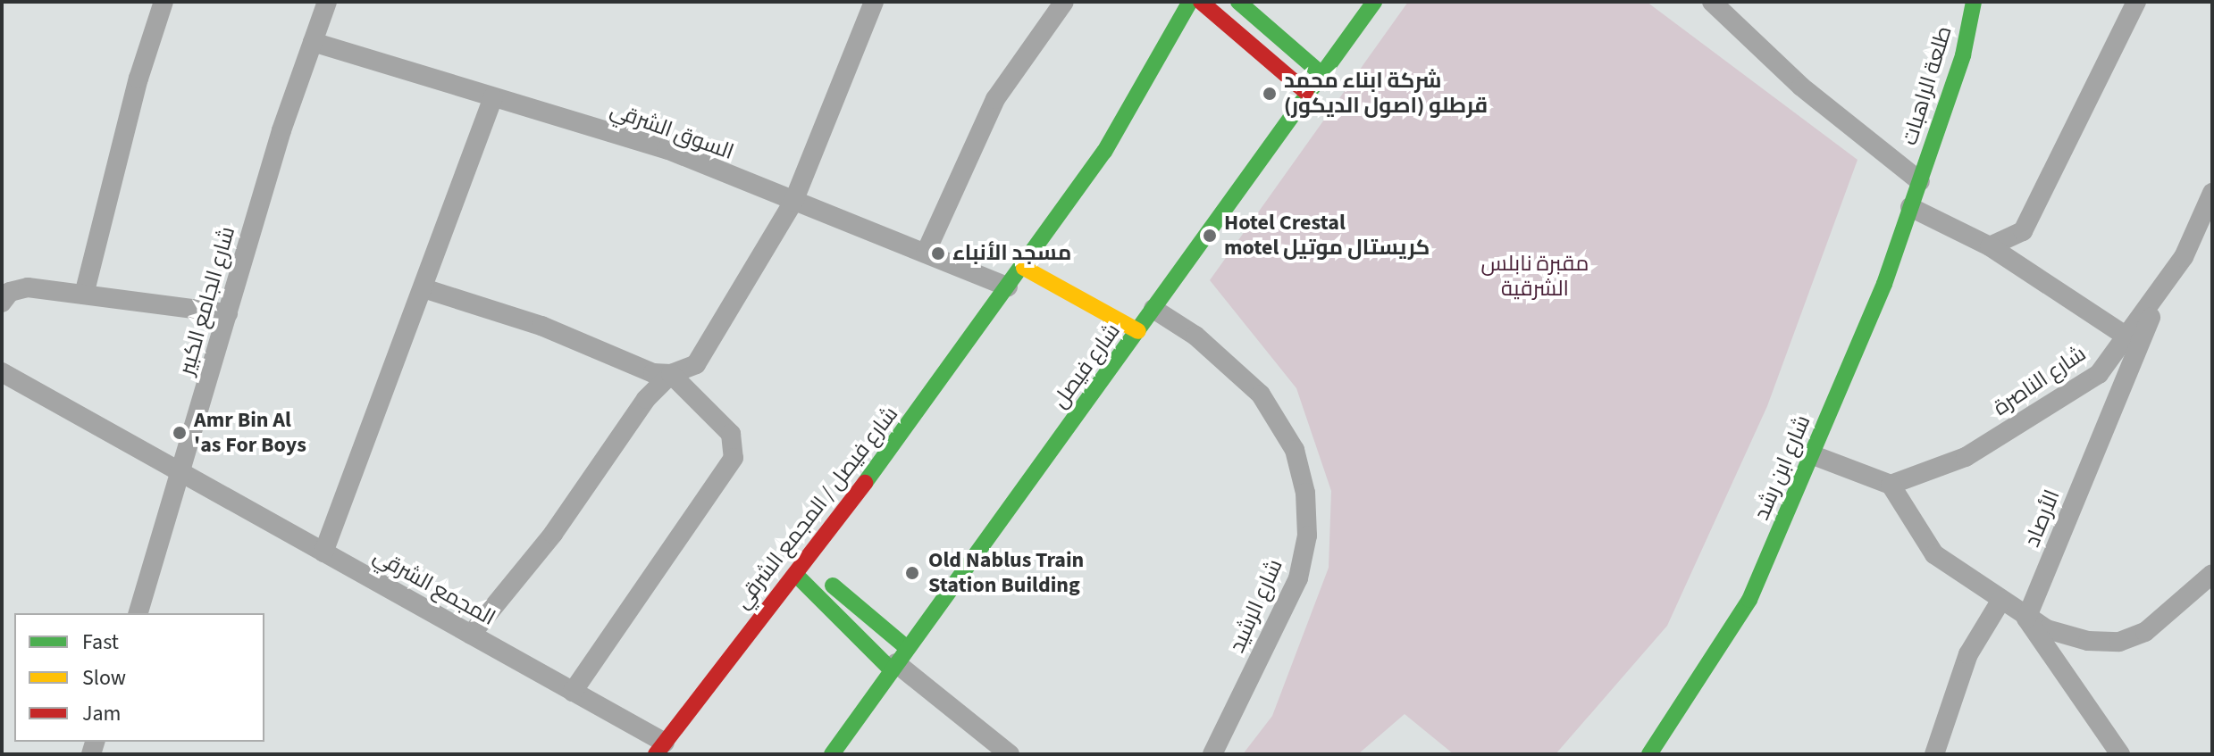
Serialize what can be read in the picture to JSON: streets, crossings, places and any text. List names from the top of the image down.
{
  "streets": {
    "main road": [
      "طلعة الراهبات",
      "شارع فيصل",
      "شارع ابن رشد",
      "شارع فيصل / المجمع الشرقي"
    ],
    "street": [
      "السوق الشرقي",
      "شارع الجامع الكبير",
      "شارع الناصرة",
      "الأرصاد",
      "المجمع الشرقي",
      "شارع الرشيد"
    ]
  },
  "crossings": [
    ["طلعة الراهبات", "شارع ابن رشد"],
    ["السوق الشرقي", "شارع الجامع الكبير"],
    ["السوق الشرقي", "شارع فيصل / المجمع الشرقي"],
    ["شارع الجامع الكبير", "المجمع الشرقي"],
    ["شارع فيصل", "شارع الرشيد"],
    ["شارع الناصرة", "الأرصاد"],
    ["شارع فيصل / المجمع الشرقي", "المجمع الشرقي"]
  ],
  "parks": ["مقبرة نابلس الشرقية"],
  "places": [
    "شركة ابناء محمد قرطلو (اصول الديكور)",
    "Hotel Crestal motel كريستال موتيل",
    "مسجد الأنباء",
    "Amr Bin Al 'as For Boys",
    "Old Nablus Train Station Building"
  ],
  "legend": ["Fast", "Slow", "Jam"]
}
